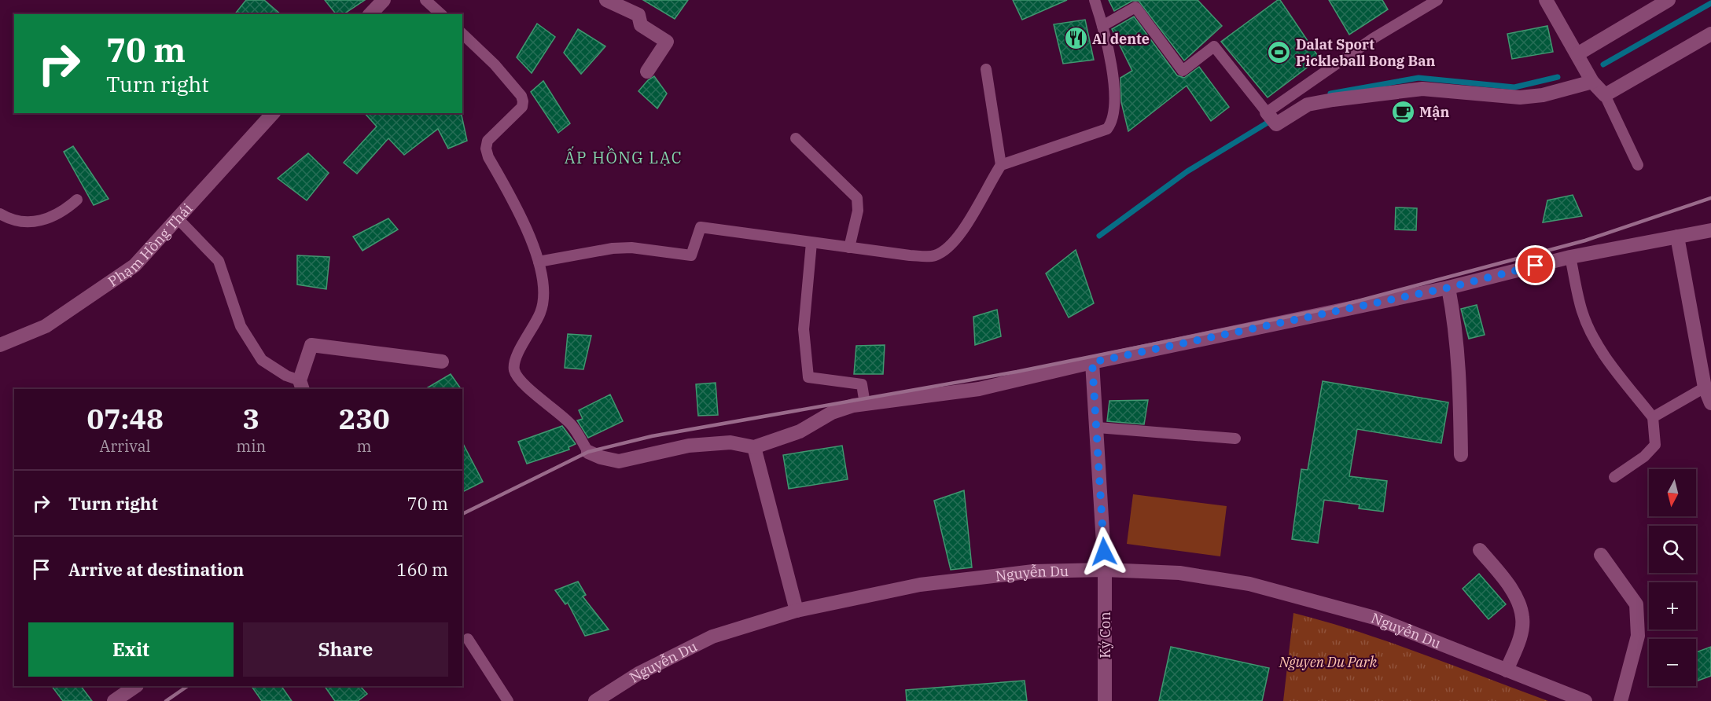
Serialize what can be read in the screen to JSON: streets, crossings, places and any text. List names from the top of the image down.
{
  "streets": {
    "street": ["Phạm Hồng Thái", "Nguyễn Du", "Ký Con"]
  },
  "crossings": [
    ["Nguyễn Du", "Ký Con"]
  ],
  "districts": ["ẤP HỒNG LẠC"],
  "parks": ["Nguyen Du Park"],
  "places": {
    "restaurant": ["Al dente"],
    "sports": ["Dalat Sport Pickleball Bong Ban"],
    "cafe": ["Mận"]
  },
  "north": "bottom",
  "page": {
    "turn": ["70 m", "Turn right"],
    "eta": [
      "07:48",
      "Arrival",
      "3",
      "min",
      "230",
      "m"
    ],
    "map_buttons": ["+", "−"],
    "list": [
      {
        "name": "Turn right",
        "value": "70 m"
      },
      {
        "name": "Arrive at destination",
        "value": "160 m"
      }
    ],
    "buttons": ["Exit", "Share"]
  }
}
